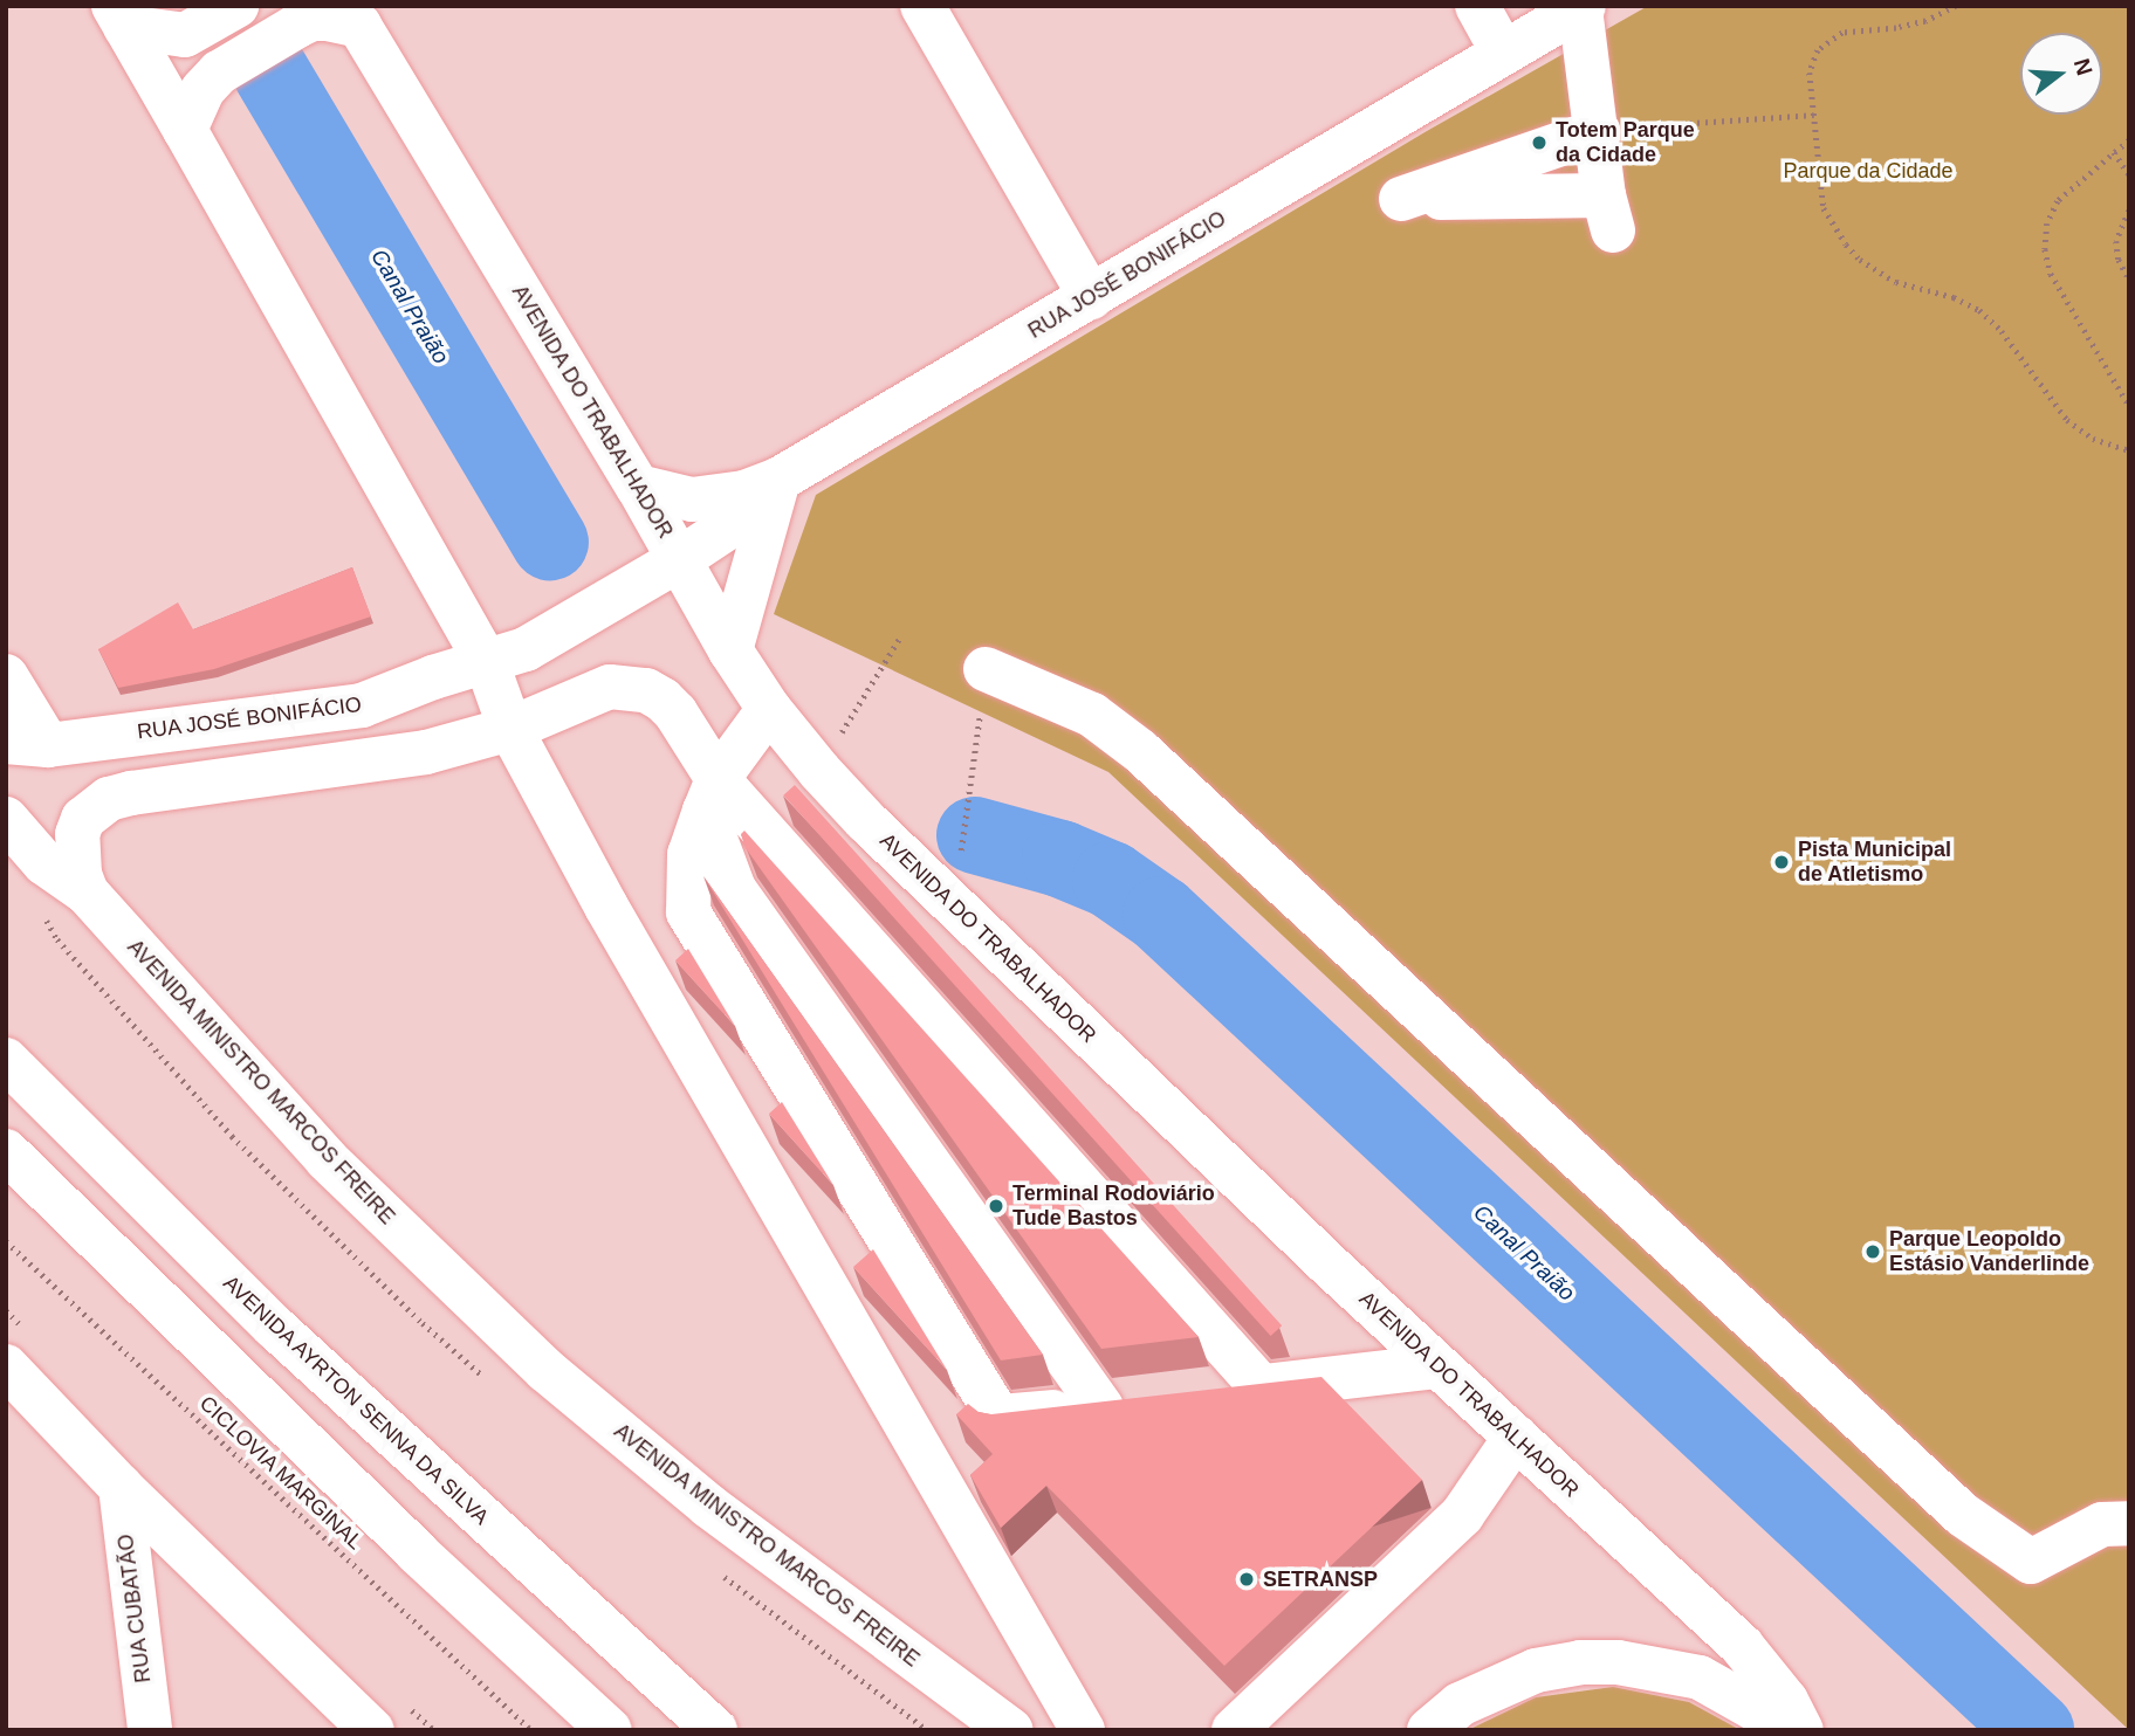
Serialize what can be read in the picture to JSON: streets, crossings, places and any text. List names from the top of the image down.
{
  "streets": {
    "main road": [
      "RUA JOSÉ BONIFÁCIO",
      "AVENIDA DO TRABALHADOR",
      "AVENIDA MINISTRO MARCOS FREIRE",
      "AVENIDA AYRTON SENNA DA SILVA",
      "RUA CUBATÃO"
    ],
    "path": ["CICLOVIA MARGINAL"]
  },
  "crossings": [
    ["RUA JOSÉ BONIFÁCIO", "AVENIDA DO TRABALHADOR"]
  ],
  "water": ["Canal Praião"],
  "parks": ["Parque da Cidade"],
  "places": [
    "Totem Parque da Cidade",
    "Pista Municipal de Atletismo",
    "Terminal Rodoviário Tude Bastos",
    "Parque Leopoldo Estásio Vanderlinde",
    "SETRANSP"
  ],
  "north": "right"
}
